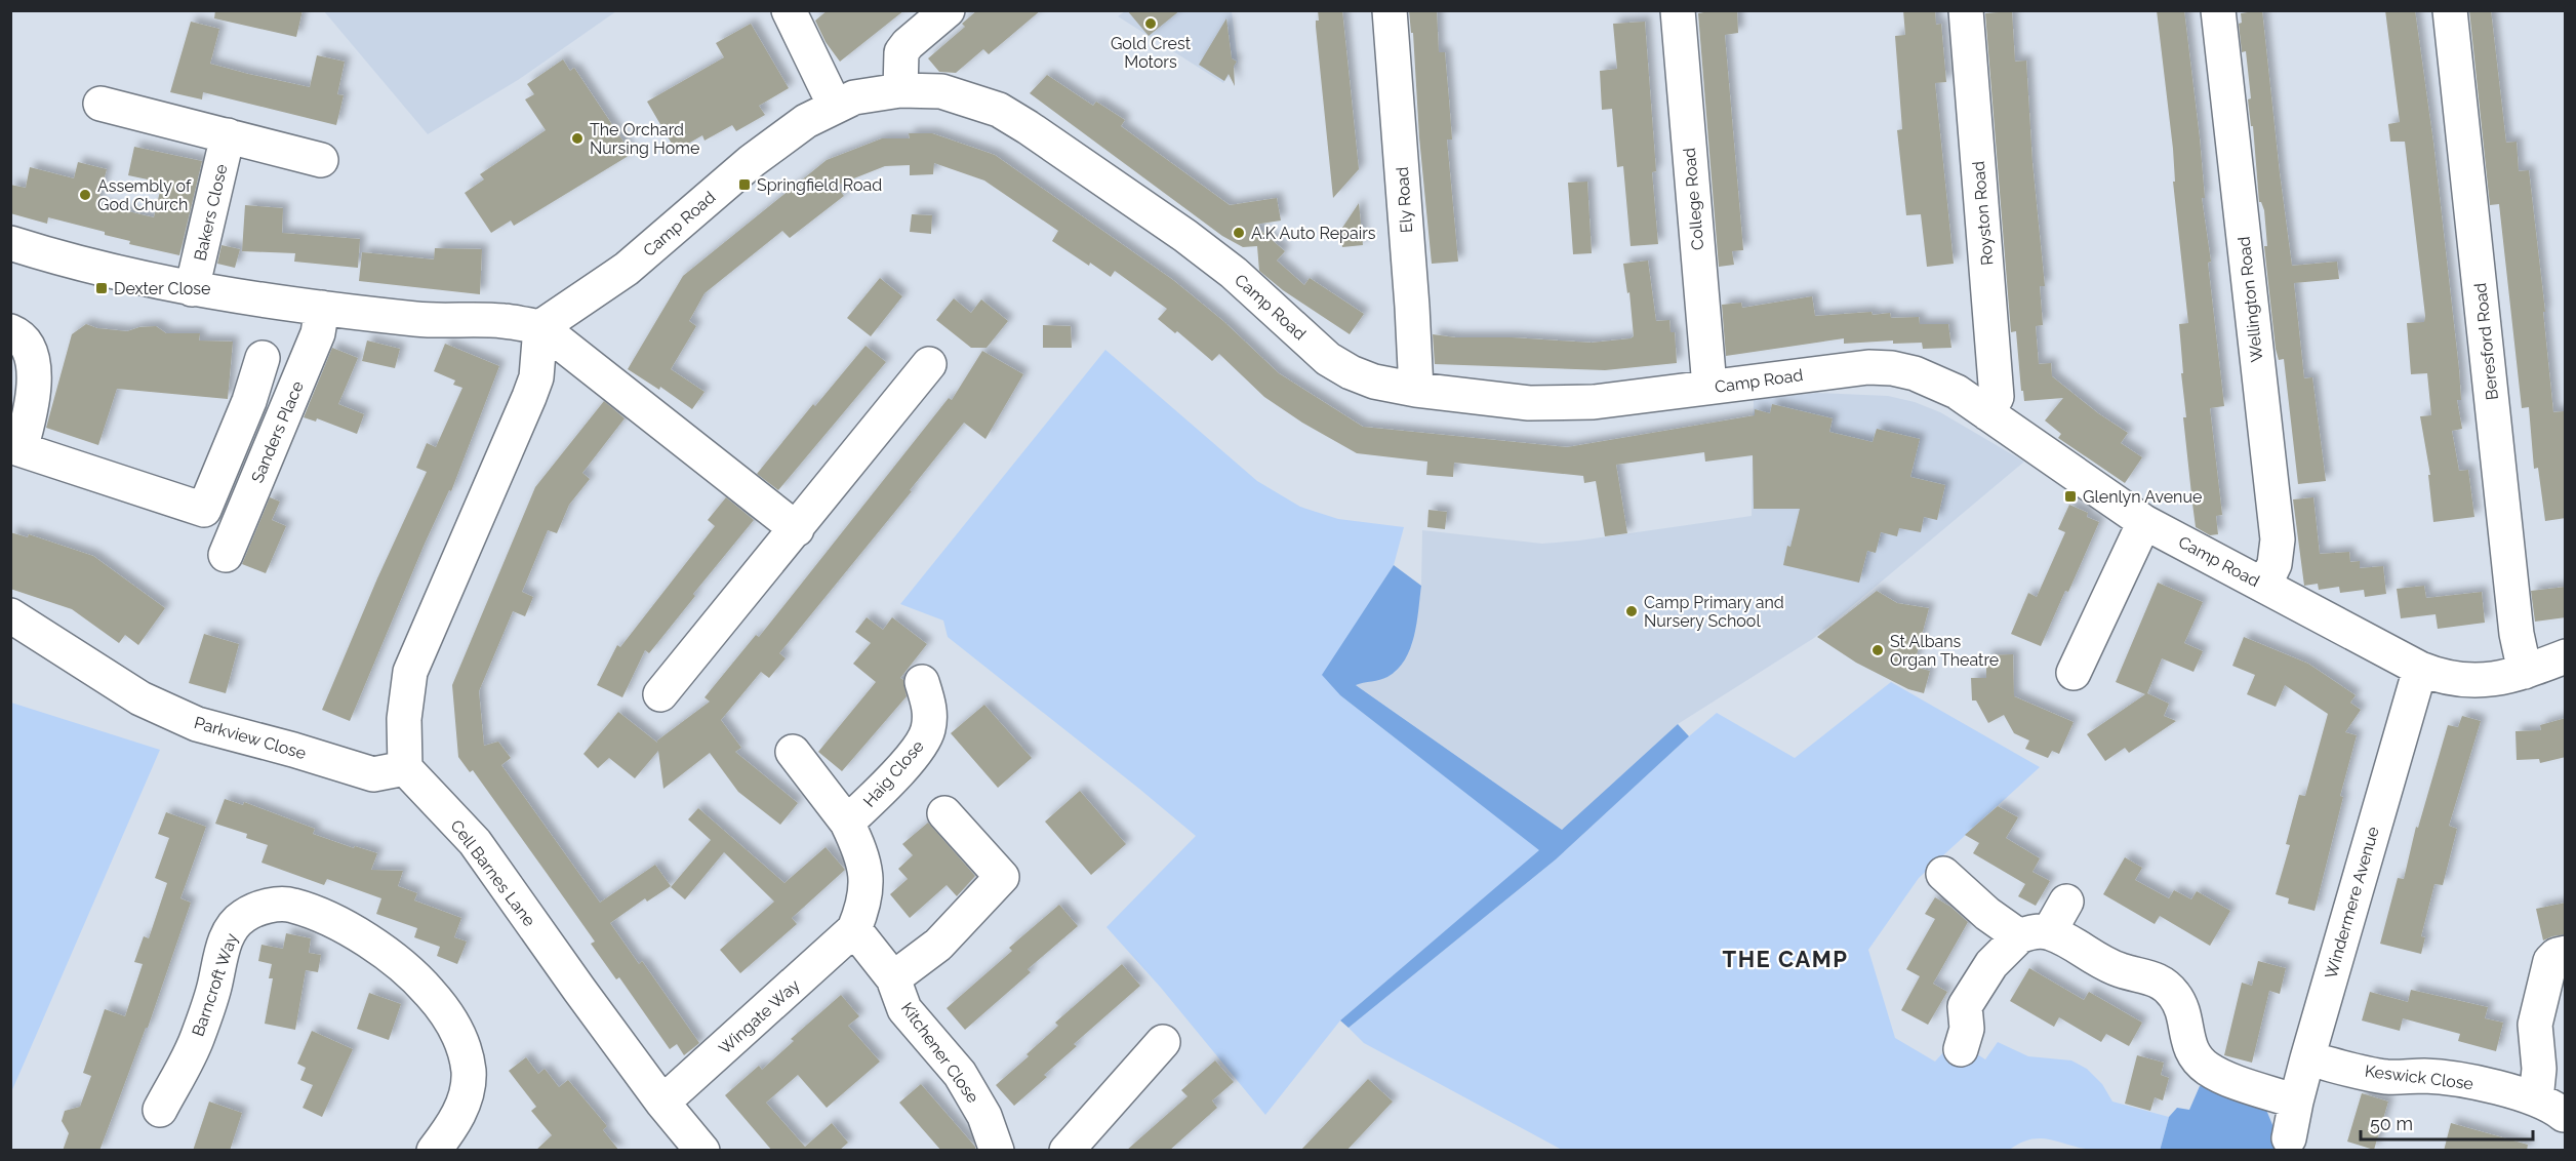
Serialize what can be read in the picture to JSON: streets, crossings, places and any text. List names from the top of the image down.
{
  "streets": {
    "street": [
      "College Road",
      "Ely Road",
      "Bakers Close",
      "Royston Road",
      "Camp Road",
      "Wellington Road",
      "Beresford Road",
      "Sanders Place",
      "Parkview Close",
      "Haig Close",
      "Cell Barnes Lane",
      "Windermere Avenue",
      "Barncroft Way",
      "Wingate Way",
      "Kitchener Close",
      "Keswick Close"
    ]
  },
  "crossings": [
    ["College Road", "Camp Road"],
    ["Ely Road", "Camp Road"],
    ["Royston Road", "Camp Road"],
    ["Camp Road", "Wellington Road"],
    ["Camp Road", "Beresford Road"],
    ["Camp Road", "Windermere Avenue"],
    ["Parkview Close", "Cell Barnes Lane"],
    ["Haig Close", "Wingate Way"],
    ["Haig Close", "Kitchener Close"],
    ["Cell Barnes Lane", "Wingate Way"],
    ["Windermere Avenue", "Keswick Close"],
    ["Wingate Way", "Kitchener Close"]
  ],
  "districts": ["THE CAMP"],
  "places": {
    "other": [
      "Gold Crest Motors",
      "The Orchard Nursing Home",
      "Assembly of God Church",
      "A.K Auto Repairs",
      "Camp Primary and Nursery School",
      "St Albans Organ Theatre"
    ],
    "transit": ["Springfield Road", "Dexter Close", "Glenlyn Avenue"]
  },
  "scale_bar": "50 m"
}
